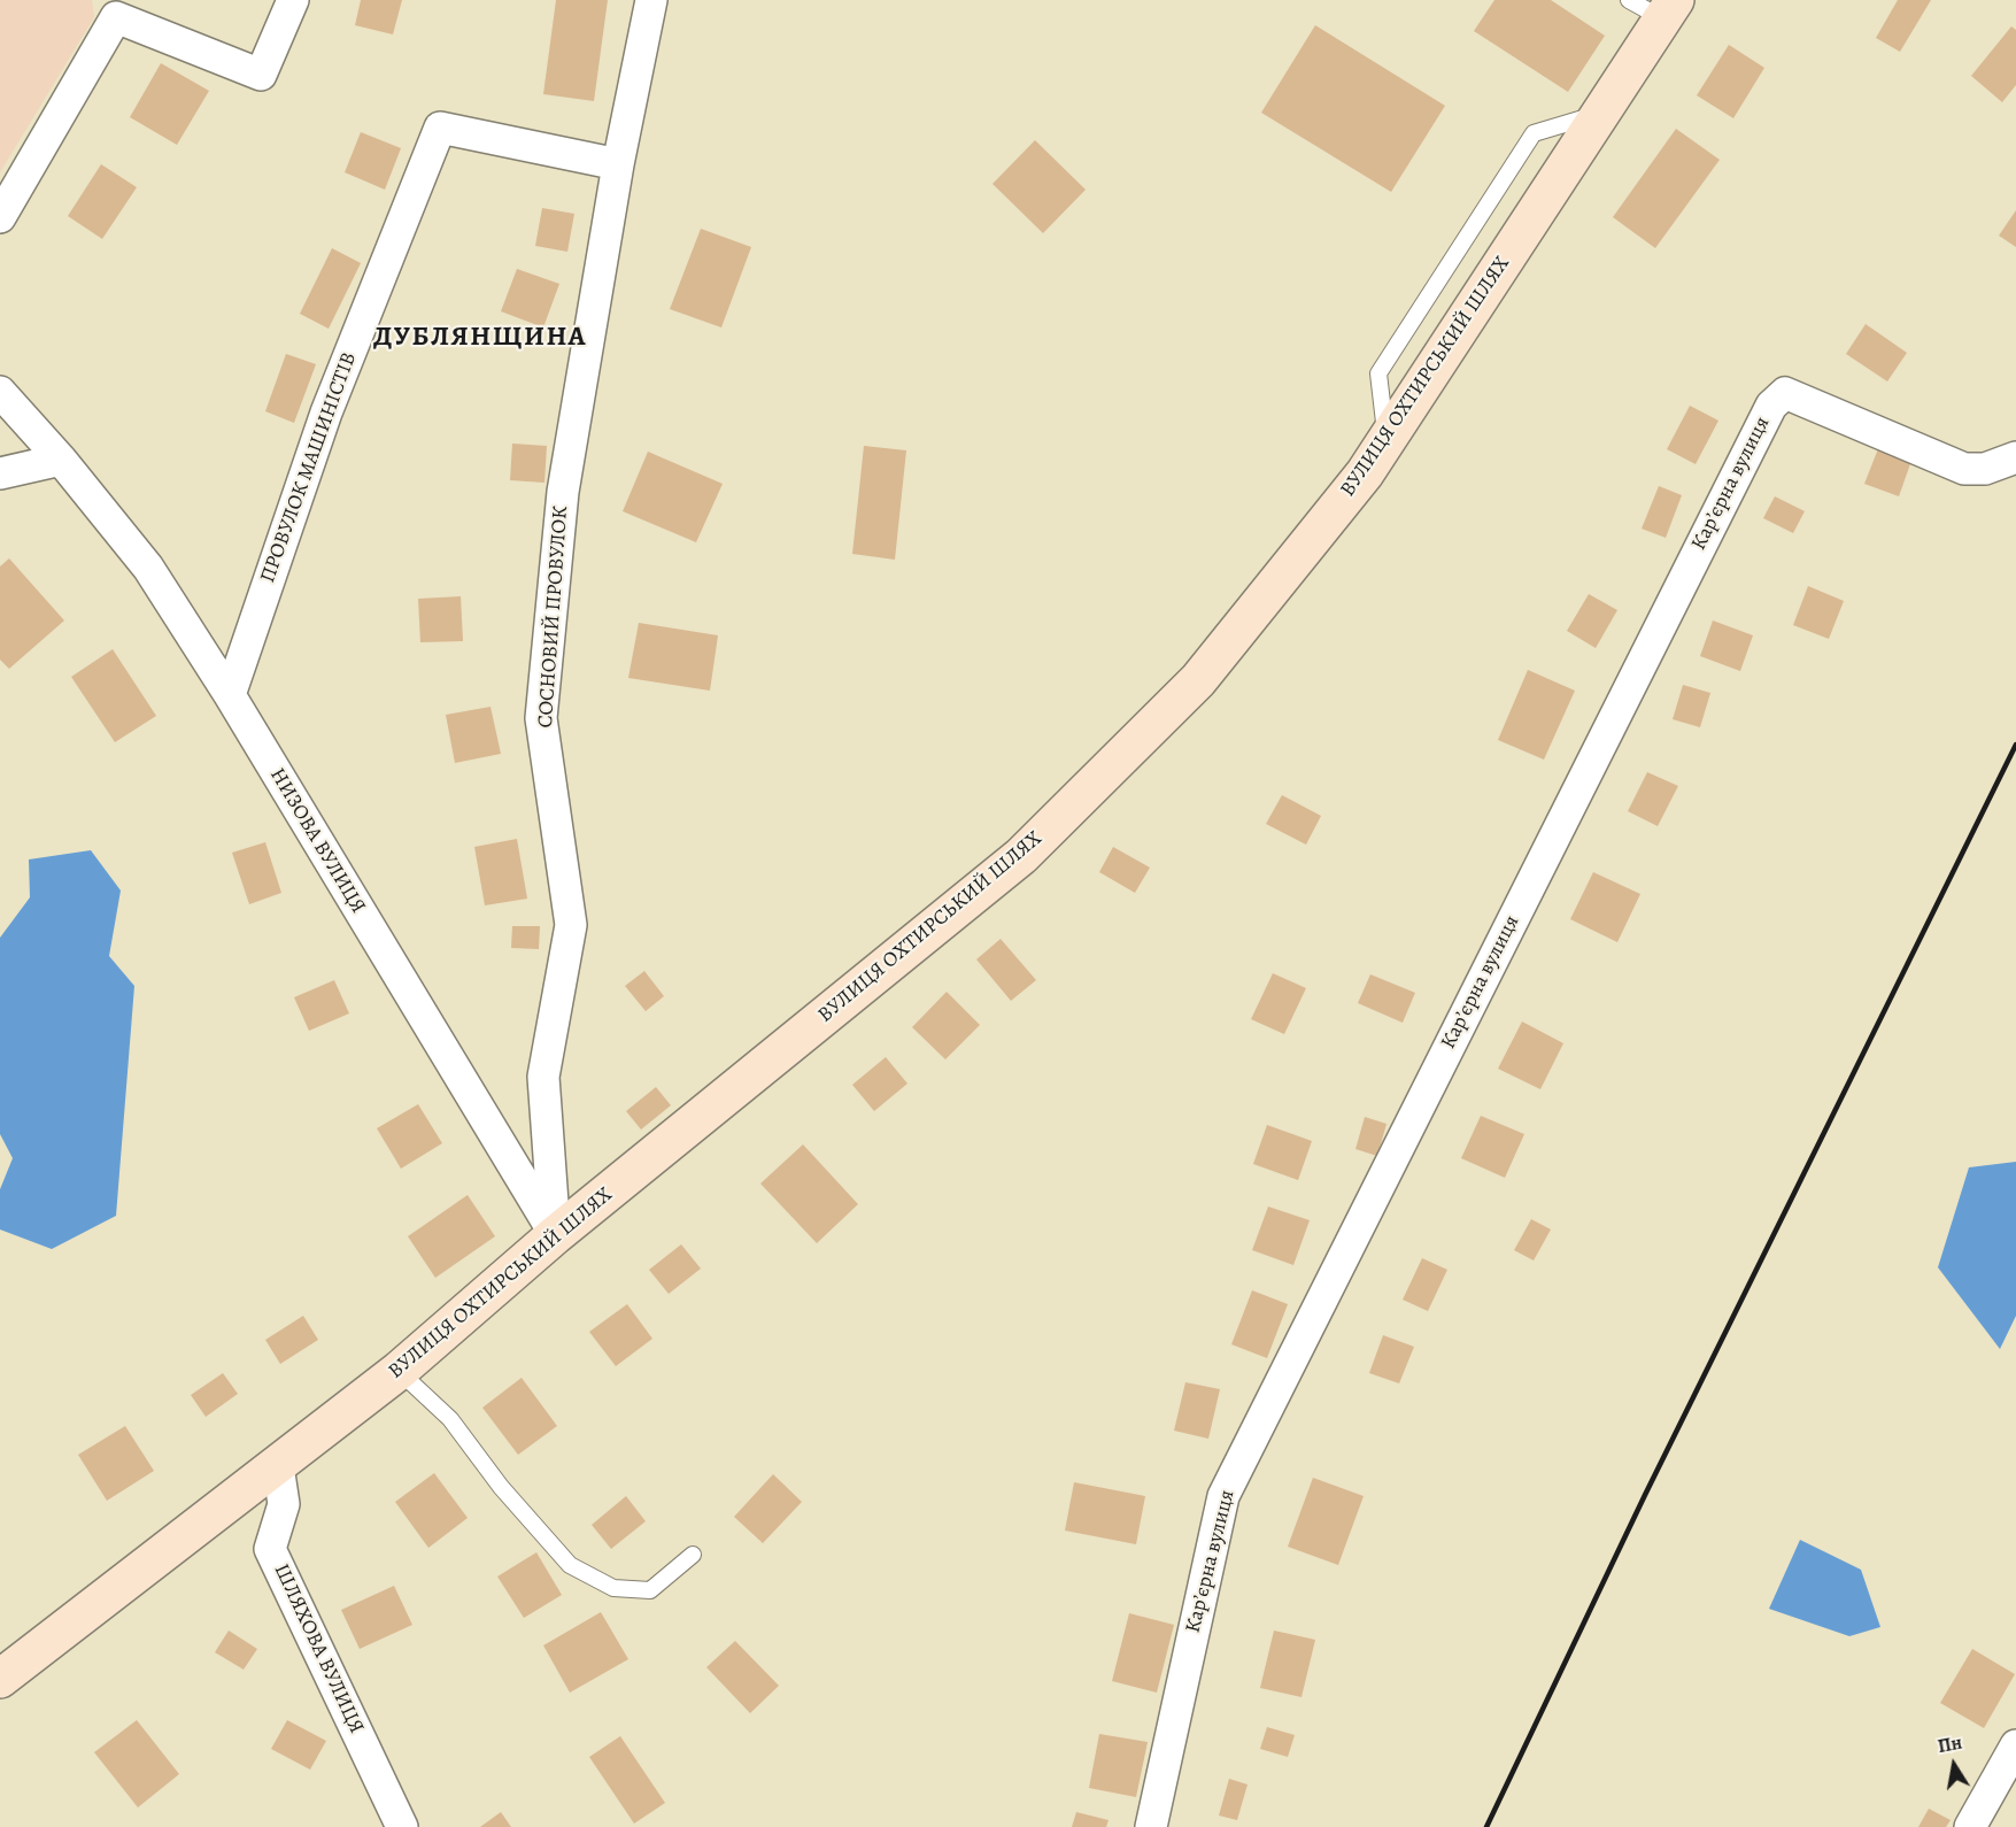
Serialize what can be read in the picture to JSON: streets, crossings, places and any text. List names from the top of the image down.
{
  "streets": {
    "main road": ["ВУЛИЦЯ ОХТИРСЬКИЙ ШЛЯХ"],
    "street": [
      "ПРОВУЛОК МАШИНІСТІВ",
      "Карʼєрна вулиця",
      "СОСНОВИЙ ПРОВУЛОК",
      "НИЗОВА ВУЛИЦЯ",
      "ШЛЯХОВА ВУЛИЦЯ"
    ]
  },
  "crossings": [
    ["ВУЛИЦЯ ОХТИРСЬКИЙ ШЛЯХ", "СОСНОВИЙ ПРОВУЛОК"],
    ["ВУЛИЦЯ ОХТИРСЬКИЙ ШЛЯХ", "НИЗОВА ВУЛИЦЯ"],
    ["ВУЛИЦЯ ОХТИРСЬКИЙ ШЛЯХ", "ШЛЯХОВА ВУЛИЦЯ"],
    ["ПРОВУЛОК МАШИНІСТІВ", "СОСНОВИЙ ПРОВУЛОК"],
    ["ПРОВУЛОК МАШИНІСТІВ", "НИЗОВА ВУЛИЦЯ"],
    ["СОСНОВИЙ ПРОВУЛОК", "НИЗОВА ВУЛИЦЯ"]
  ],
  "districts": ["ДУБЛЯНЩИНА"],
  "north": "top"
}
